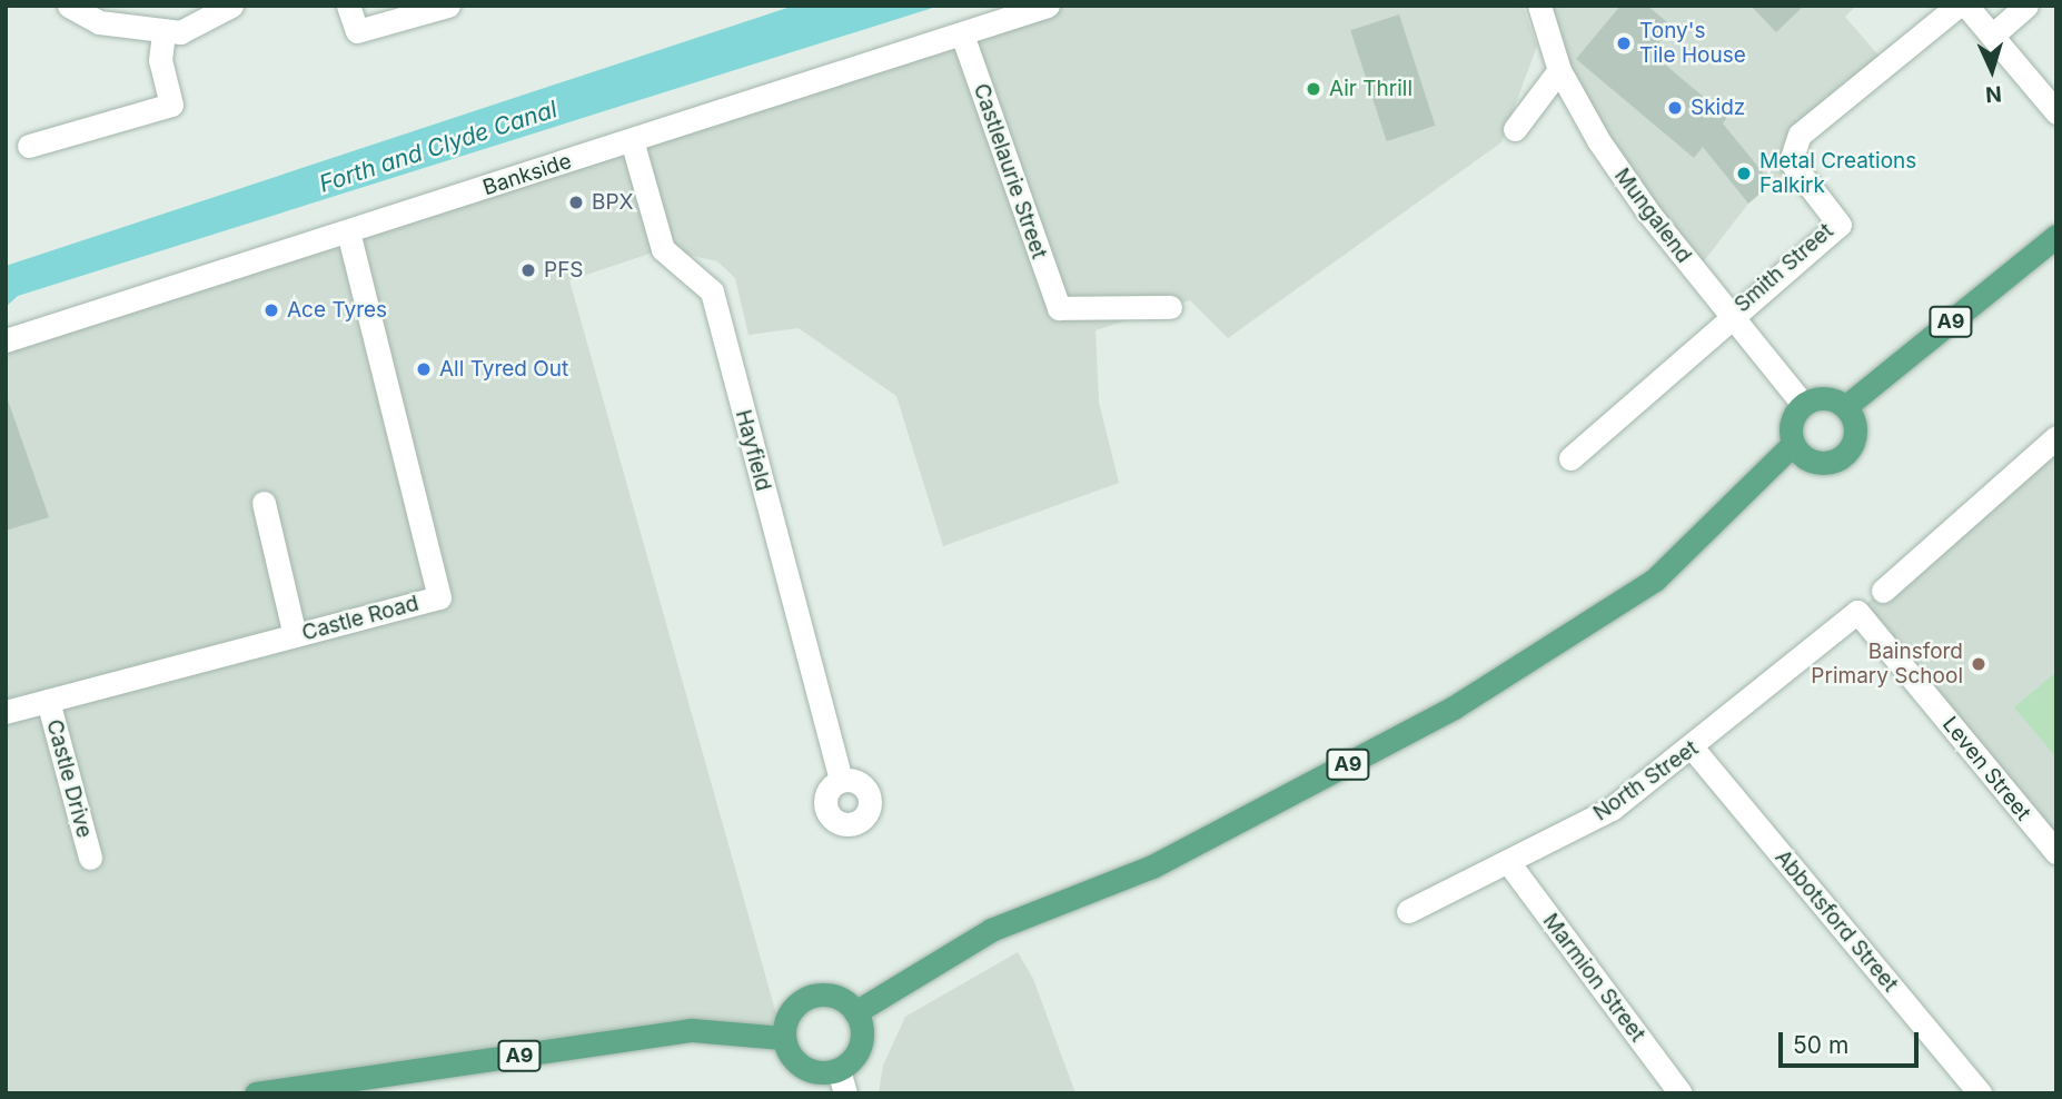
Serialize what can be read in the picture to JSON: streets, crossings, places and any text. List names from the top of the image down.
{
  "streets": {
    "main road": ["A9"],
    "street": [
      "Castlelaurie Street",
      "Bankside",
      "Mungalend",
      "Smith Street",
      "Hayfield",
      "Castle Road",
      "Leven Street",
      "Castle Drive",
      "North Street",
      "Abbotsford Street",
      "Marmion Street"
    ]
  },
  "crossings": [
    ["Castlelaurie Street", "Bankside"],
    ["Bankside", "Hayfield"],
    ["Bankside", "Castle Road"],
    ["Mungalend", "Smith Street"],
    ["Mungalend", "A9"],
    ["Castle Road", "Castle Drive"],
    ["Leven Street", "North Street"],
    ["North Street", "Abbotsford Street"],
    ["North Street", "Marmion Street"]
  ],
  "water": ["Forth and Clyde Canal"],
  "places": [
    "Tony's Tile House",
    "Air Thrill",
    "Skidz",
    "Metal Creations Falkirk",
    "BPX",
    "PFS",
    "Ace Tyres",
    "All Tyred Out",
    "Bainsford Primary School"
  ],
  "scale_bar": "50 m",
  "north": "bottom"
}
